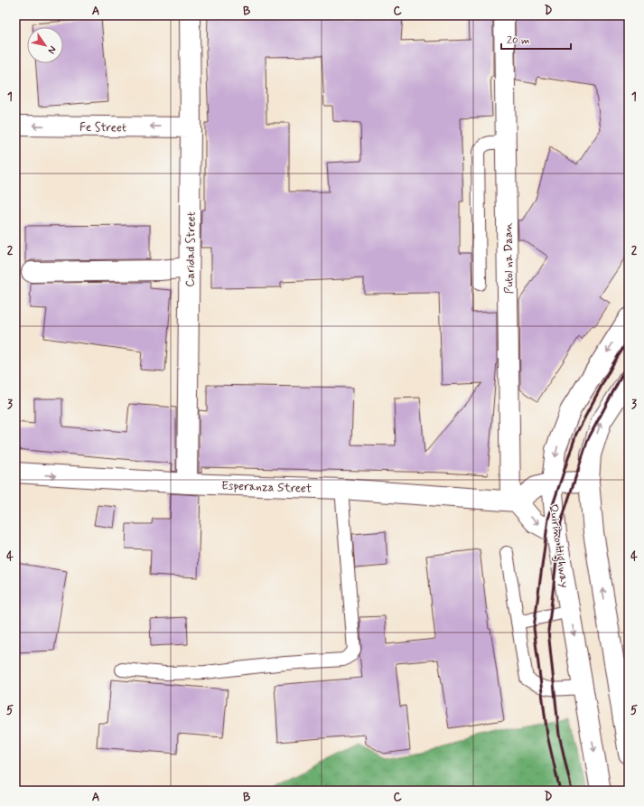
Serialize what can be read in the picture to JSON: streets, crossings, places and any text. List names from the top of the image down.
{
  "streets": {
    "street": [
      "Fe Street",
      "Caridad Street",
      "Putol na Daan",
      "Esperanza Street",
      "Quirino Highway"
    ]
  },
  "crossings": [
    ["Fe Street", "Caridad Street"],
    ["Caridad Street", "Esperanza Street"],
    ["Putol na Daan", "Esperanza Street"]
  ],
  "scale_bar": "20 m",
  "north": "bottom right",
  "grid": {
    "columns": [
      "A",
      "B",
      "C",
      "D"
    ],
    "rows": [
      "1",
      "2",
      "3",
      "4",
      "5"
    ]
  }
}
